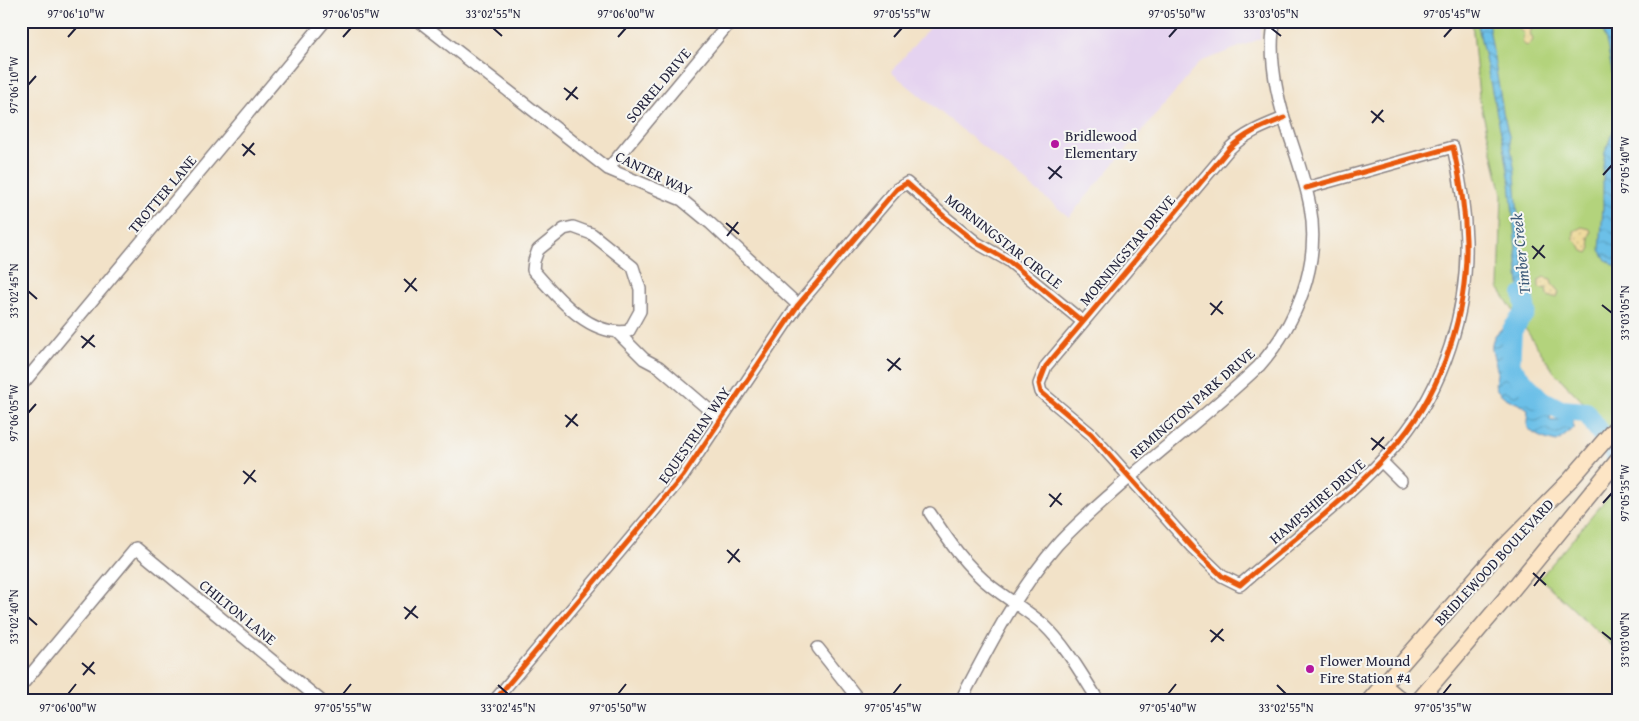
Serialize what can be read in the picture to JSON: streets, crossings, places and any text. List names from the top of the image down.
{
  "streets": {
    "main road": ["BRIDLEWOOD BOULEVARD"],
    "street": [
      "SORREL DRIVE",
      "CANTER WAY",
      "TROTTER LANE",
      "MORNINGSTAR CIRCLE",
      "MORNINGSTAR DRIVE",
      "REMINGTON PARK DRIVE",
      "EQUESTRIAN WAY",
      "HAMPSHIRE DRIVE",
      "CHILTON LANE"
    ]
  },
  "crossings": [
    ["SORREL DRIVE", "CANTER WAY"],
    ["CANTER WAY", "EQUESTRIAN WAY"],
    ["MORNINGSTAR CIRCLE", "MORNINGSTAR DRIVE"],
    ["MORNINGSTAR CIRCLE", "EQUESTRIAN WAY"],
    ["MORNINGSTAR DRIVE", "REMINGTON PARK DRIVE"],
    ["MORNINGSTAR DRIVE", "HAMPSHIRE DRIVE"],
    ["REMINGTON PARK DRIVE", "HAMPSHIRE DRIVE"]
  ],
  "water": ["Timber Creek"],
  "places": ["Bridlewood Elementary", "Flower Mound Fire Station #4"],
  "coordinates": [
    "97°06'10\"W",
    "97°06'05\"W",
    "33°02'55\"N",
    "97°06'00\"W",
    "97°05'55\"W",
    "97°05'50\"W",
    "33°03'05\"N",
    "97°05'45\"W",
    "97°05'40\"W",
    "33°02'45\"N",
    "97°05'35\"W",
    "33°02'40\"N",
    "33°03'00\"N"
  ]
}
